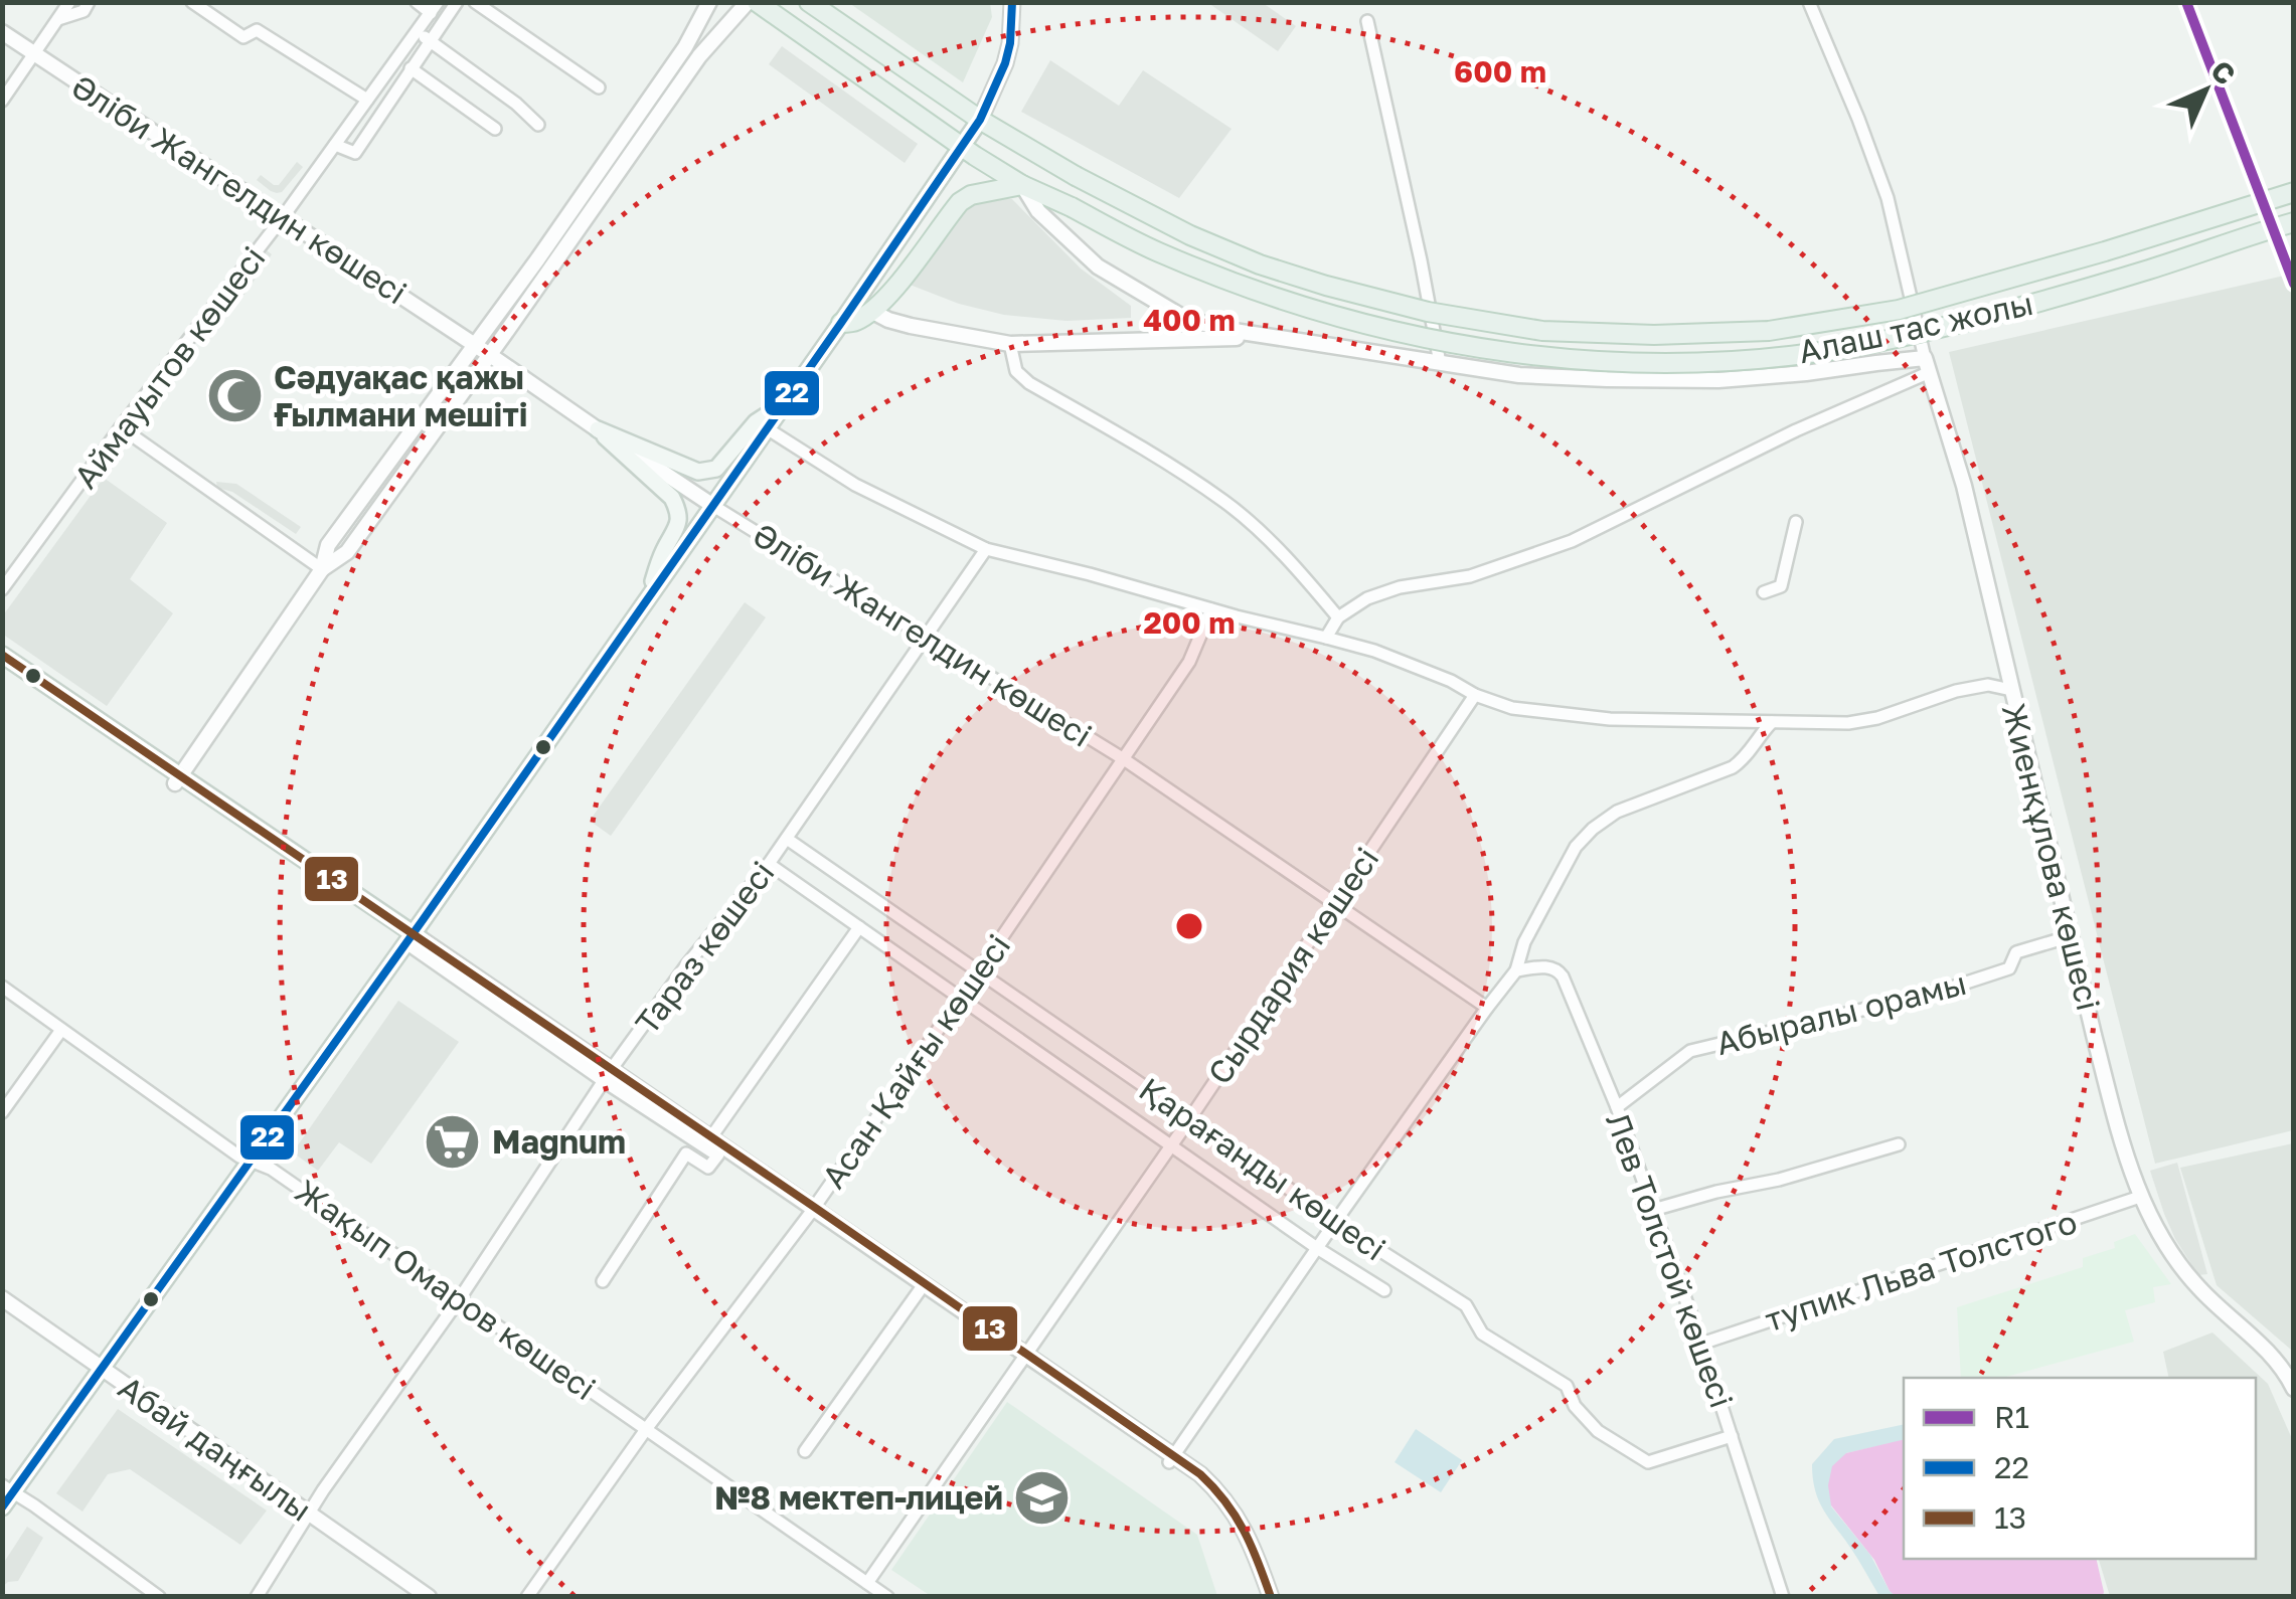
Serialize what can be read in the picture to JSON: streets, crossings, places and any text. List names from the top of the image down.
{
  "streets": {
    "main road": ["Алаш тас жолы"],
    "street": [
      "Әліби Жангелдин көшесі",
      "Аймауытов көшесі",
      "Жиенқұлова көшесі",
      "Тараз көшесі",
      "Сырдария көшесі",
      "Абыралы орамы",
      "Асан Қайғы көшесі",
      "Қарағанды көшесі",
      "Лев Толстой көшесі",
      "тупик Льва Толстого",
      "Жақып Омаров көшесі",
      "Абай даңғылы"
    ]
  },
  "crossings": [
    ["Әліби Жангелдин көшесі", "Аймауытов көшесі"],
    ["Әліби Жангелдин көшесі", "Тараз көшесі"],
    ["Әліби Жангелдин көшесі", "Сырдария көшесі"],
    ["Әліби Жангелдин көшесі", "Асан Қайғы көшесі"],
    ["Жиенқұлова көшесі", "Абыралы орамы"],
    ["Жиенқұлова көшесі", "тупик Льва Толстого"],
    ["Тараз көшесі", "Қарағанды көшесі"],
    ["Тараз көшесі", "Жақып Омаров көшесі"],
    ["Тараз көшесі", "Абай даңғылы"],
    ["Сырдария көшесі", "Қарағанды көшесі"],
    ["Сырдария көшесі", "Жақып Омаров көшесі"],
    ["Абыралы орамы", "Лев Толстой көшесі"],
    ["Асан Қайғы көшесі", "Қарағанды көшесі"],
    ["Асан Қайғы көшесі", "Жақып Омаров көшесі"],
    ["Қарағанды көшесі", "Лев Толстой көшесі"],
    ["Лев Толстой көшесі", "тупик Льва Толстого"]
  ],
  "places": {
    "mosque": ["Сәдуақас қажы Ғылмани мешіті"],
    "supermarket": ["Magnum"],
    "school or university": ["№8 мектеп-лицей"]
  },
  "lines": ["transit line R1", "transit line 22", "transit line 13"],
  "legend": ["R1", "22", "13"],
  "north": "top right",
  "rings": ["600 m", "400 m", "200 m"]
}
